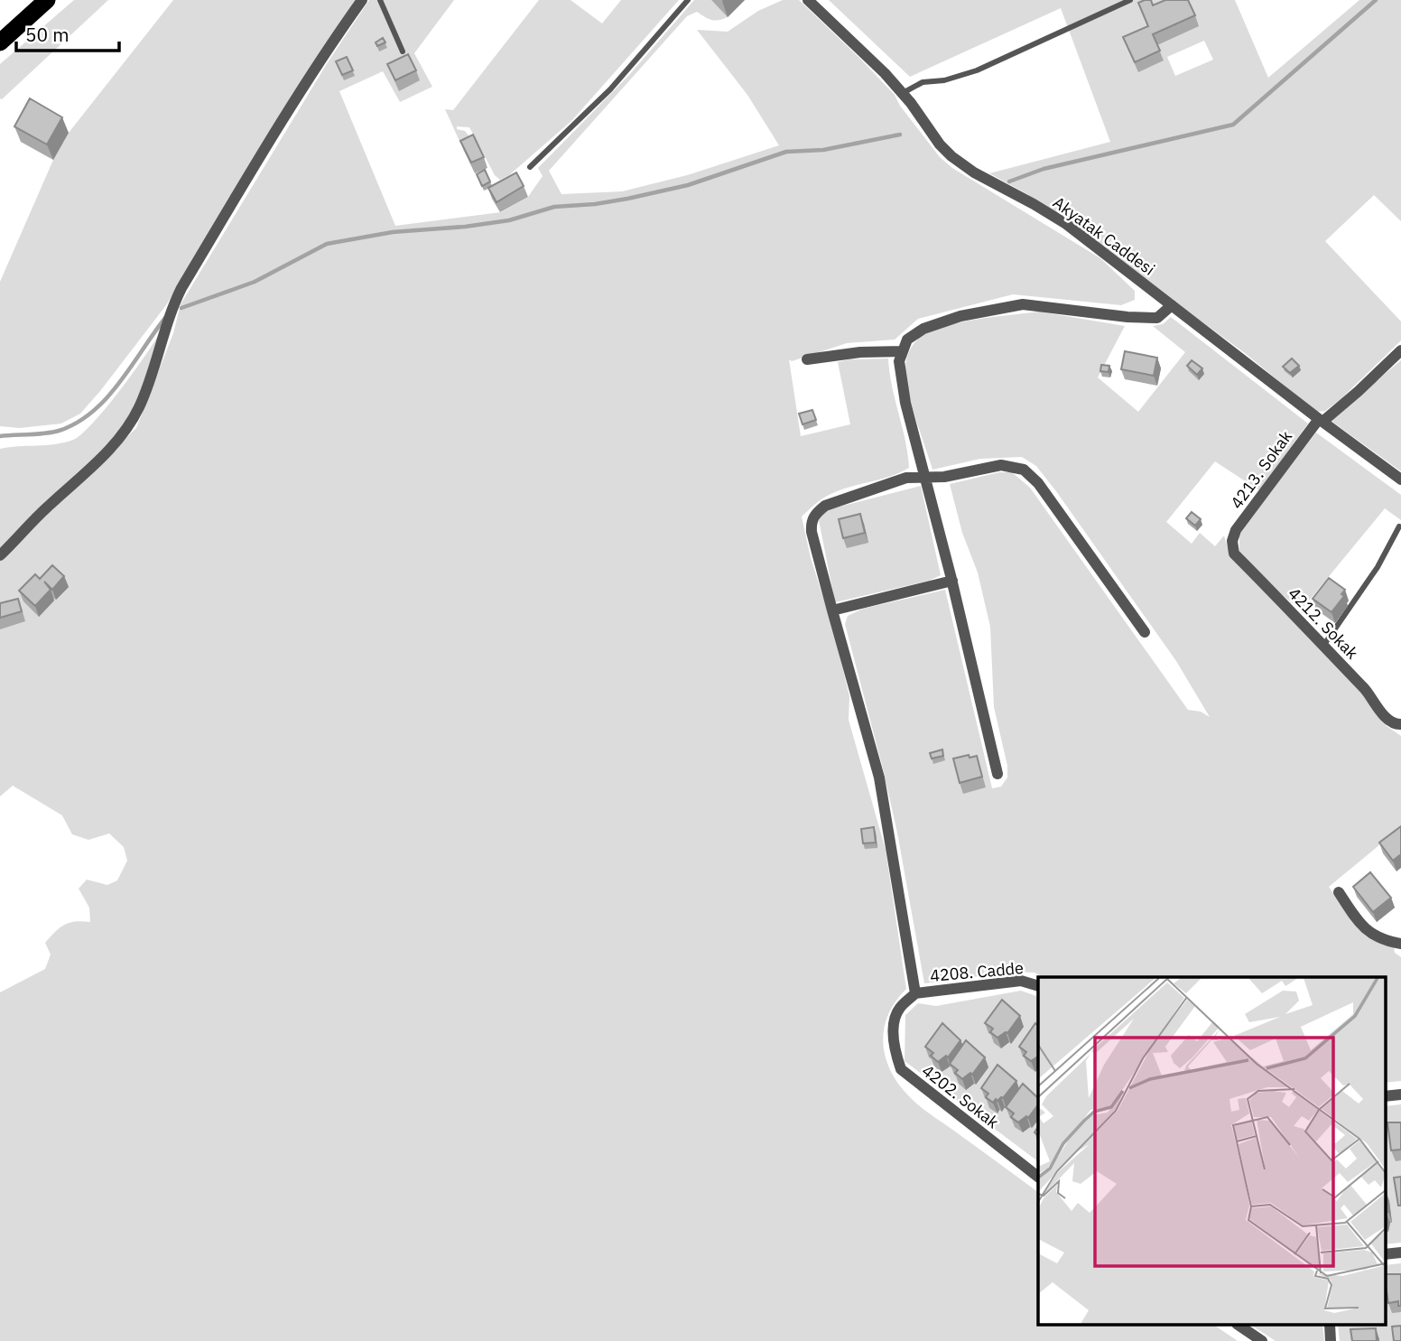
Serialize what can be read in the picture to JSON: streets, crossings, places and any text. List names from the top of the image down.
{
  "streets": {
    "street": [
      "Akyatak Caddesi",
      "4213. Sokak",
      "4212. Sokak",
      "4208. Cadde",
      "4202. Sokak"
    ]
  },
  "crossings": [
    ["Akyatak Caddesi", "4213. Sokak"],
    ["4213. Sokak", "4212. Sokak"],
    ["4208. Cadde", "4202. Sokak"]
  ],
  "scale_bar": "50 m"
}
